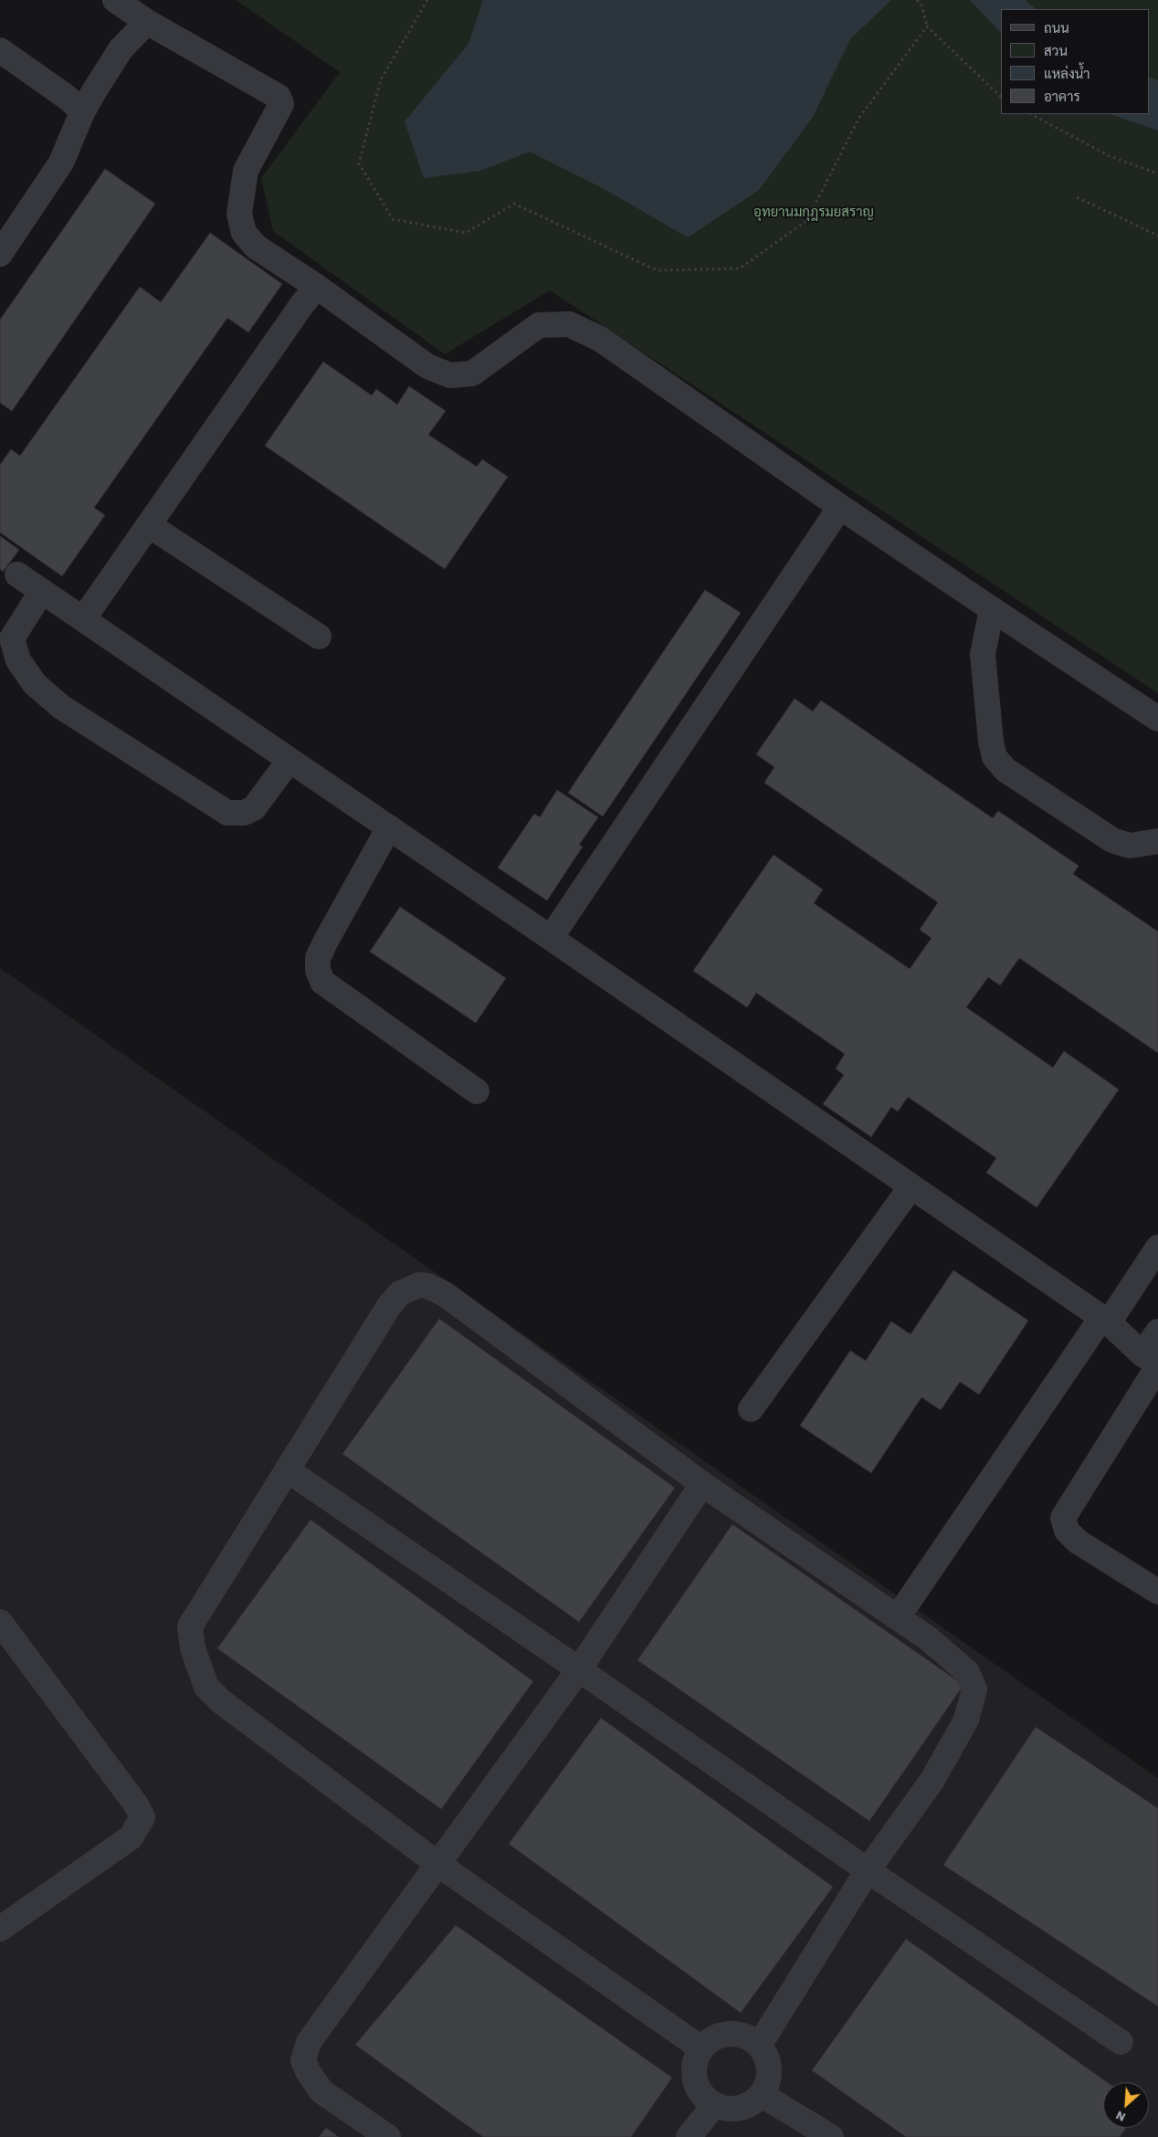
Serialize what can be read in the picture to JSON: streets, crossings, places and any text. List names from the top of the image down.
{
  "parks": ["อุทยานมกุฎรมยสราญ"],
  "legend": [
    "ถนน",
    "สวน",
    "แหล่งน้ำ",
    "อาคาร"
  ],
  "north": "bottom left"
}
